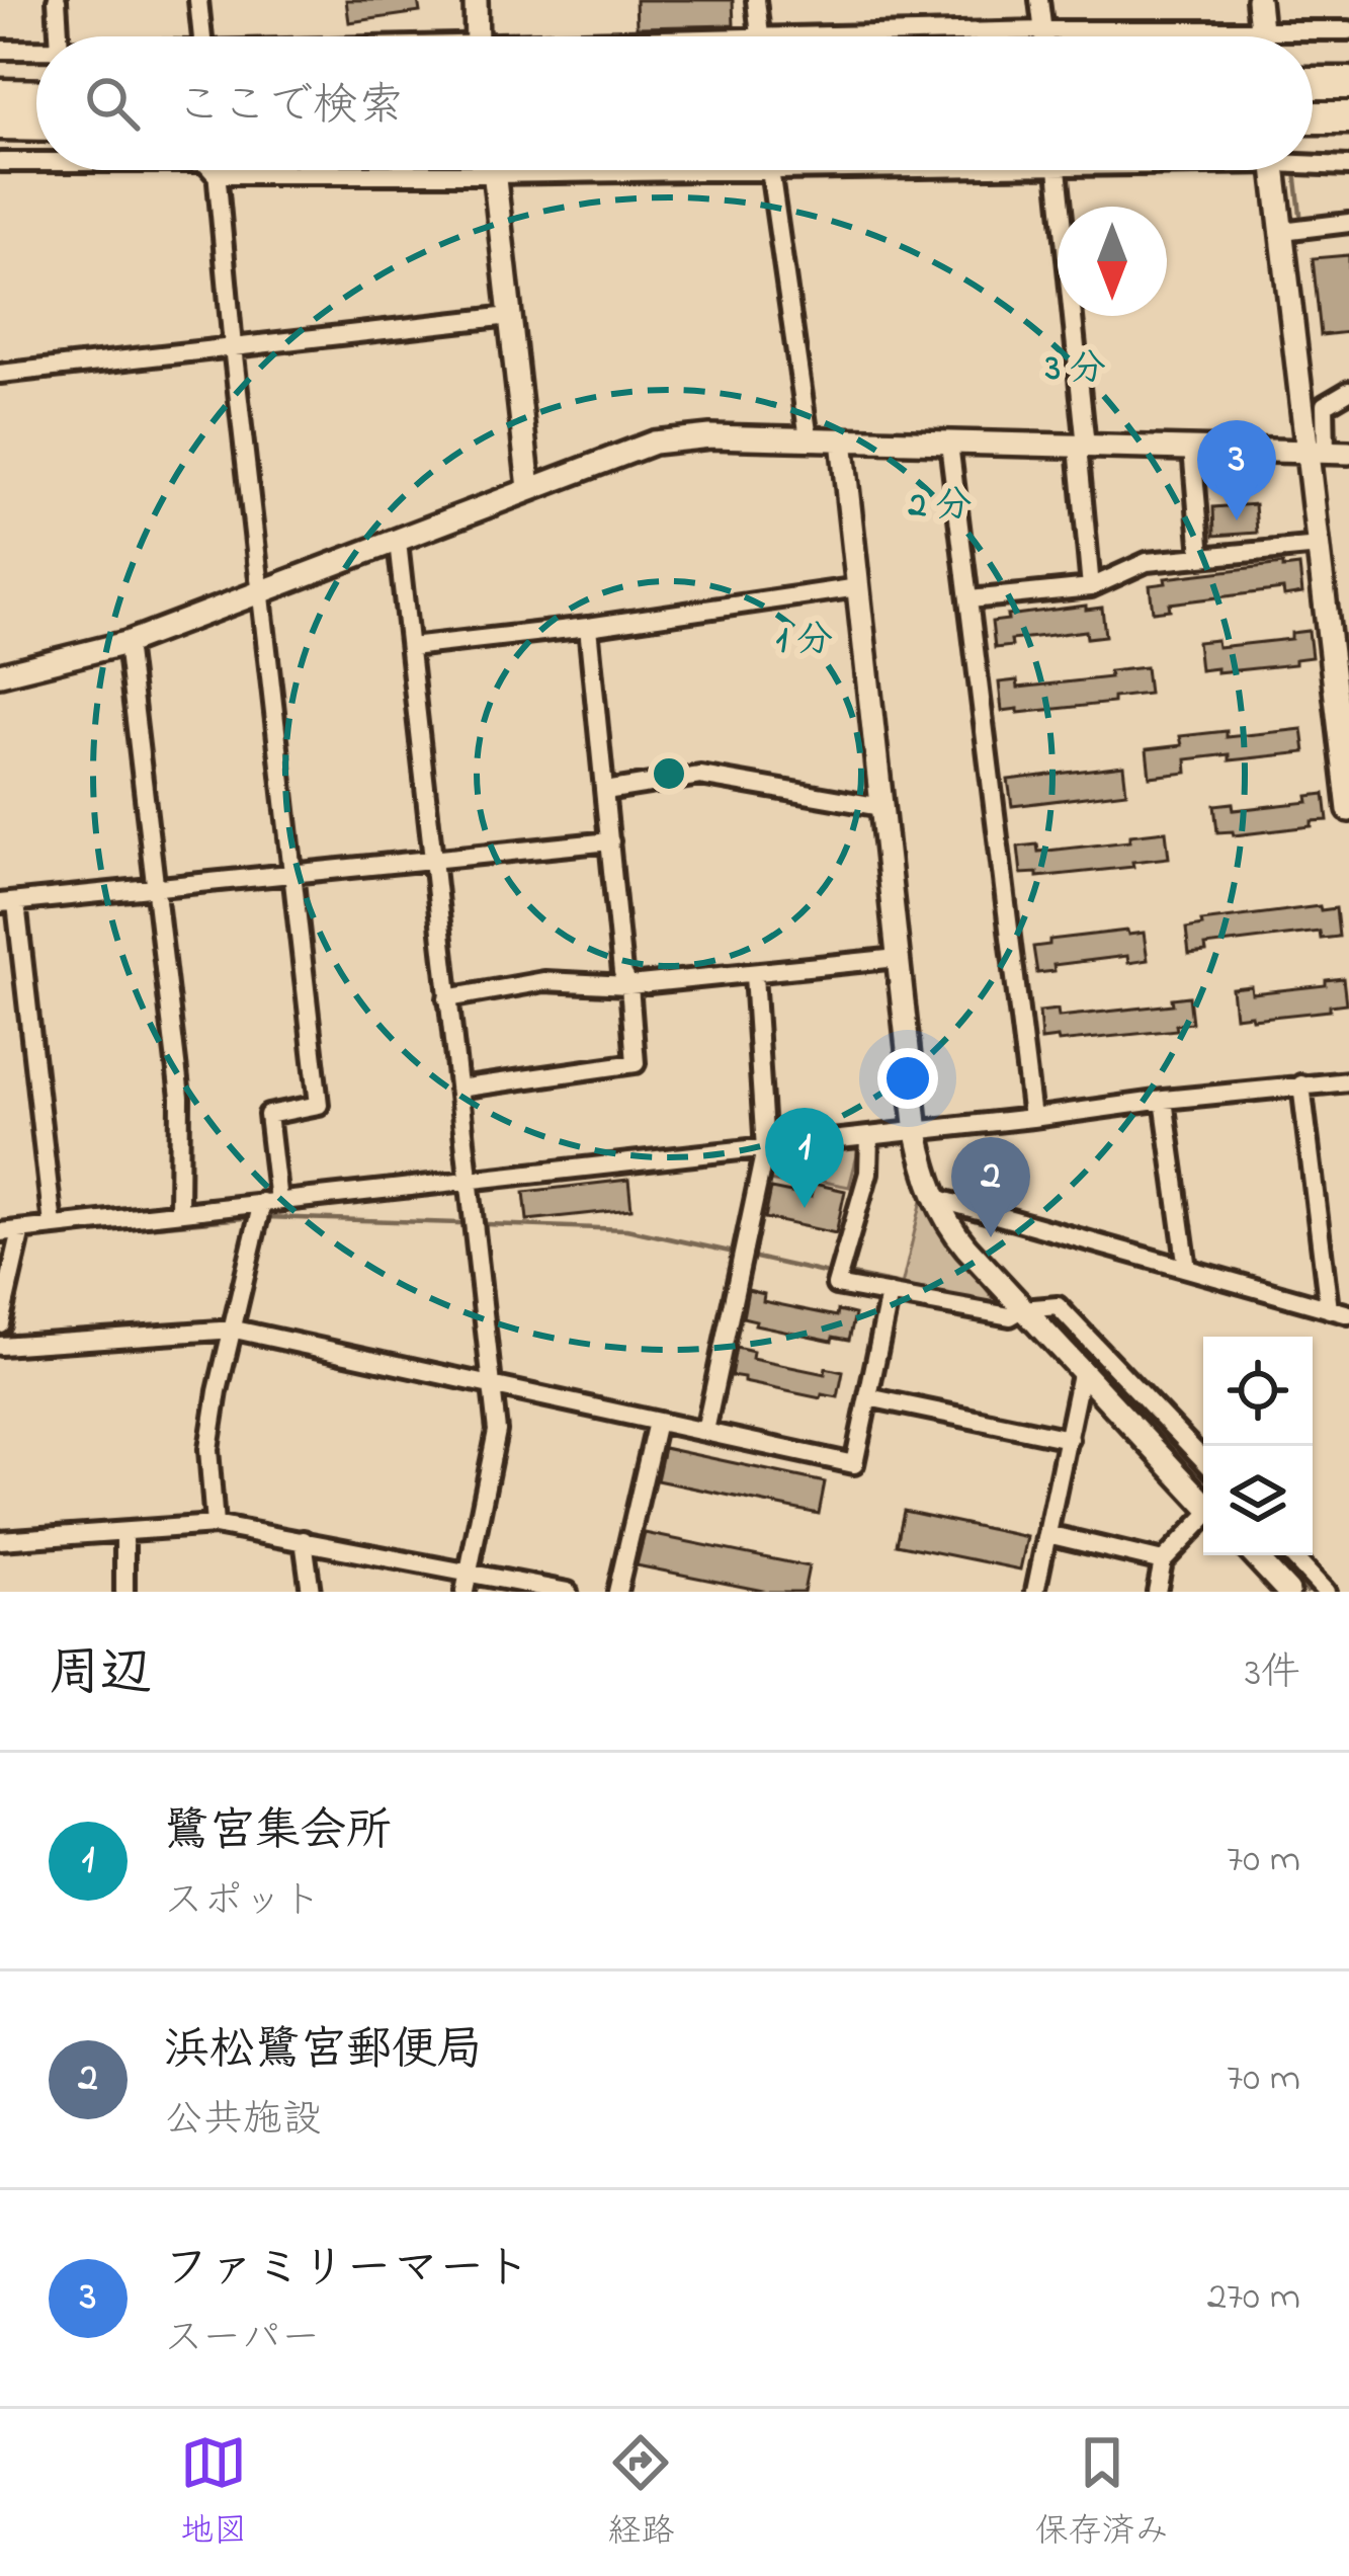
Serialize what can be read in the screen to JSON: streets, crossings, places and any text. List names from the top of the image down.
{
  "north": "bottom",
  "page": {
    "search": "ここで検索",
    "pins": ["3", "1", "2"],
    "heading": ["周辺", "3件"],
    "list": [
      {
        "mark": "1",
        "name": "鷺宮集会所",
        "note": "スポット",
        "value": "70 m"
      },
      {
        "mark": "2",
        "name": "浜松鷺宮郵便局",
        "note": "公共施設",
        "value": "70 m"
      },
      {
        "mark": "3",
        "name": "ファミリーマート",
        "note": "スーパー",
        "value": "270 m"
      }
    ],
    "nav": ["地図", "経路", "保存済み"]
  },
  "rings": ["3 分", "2 分", "1 分"]
}
